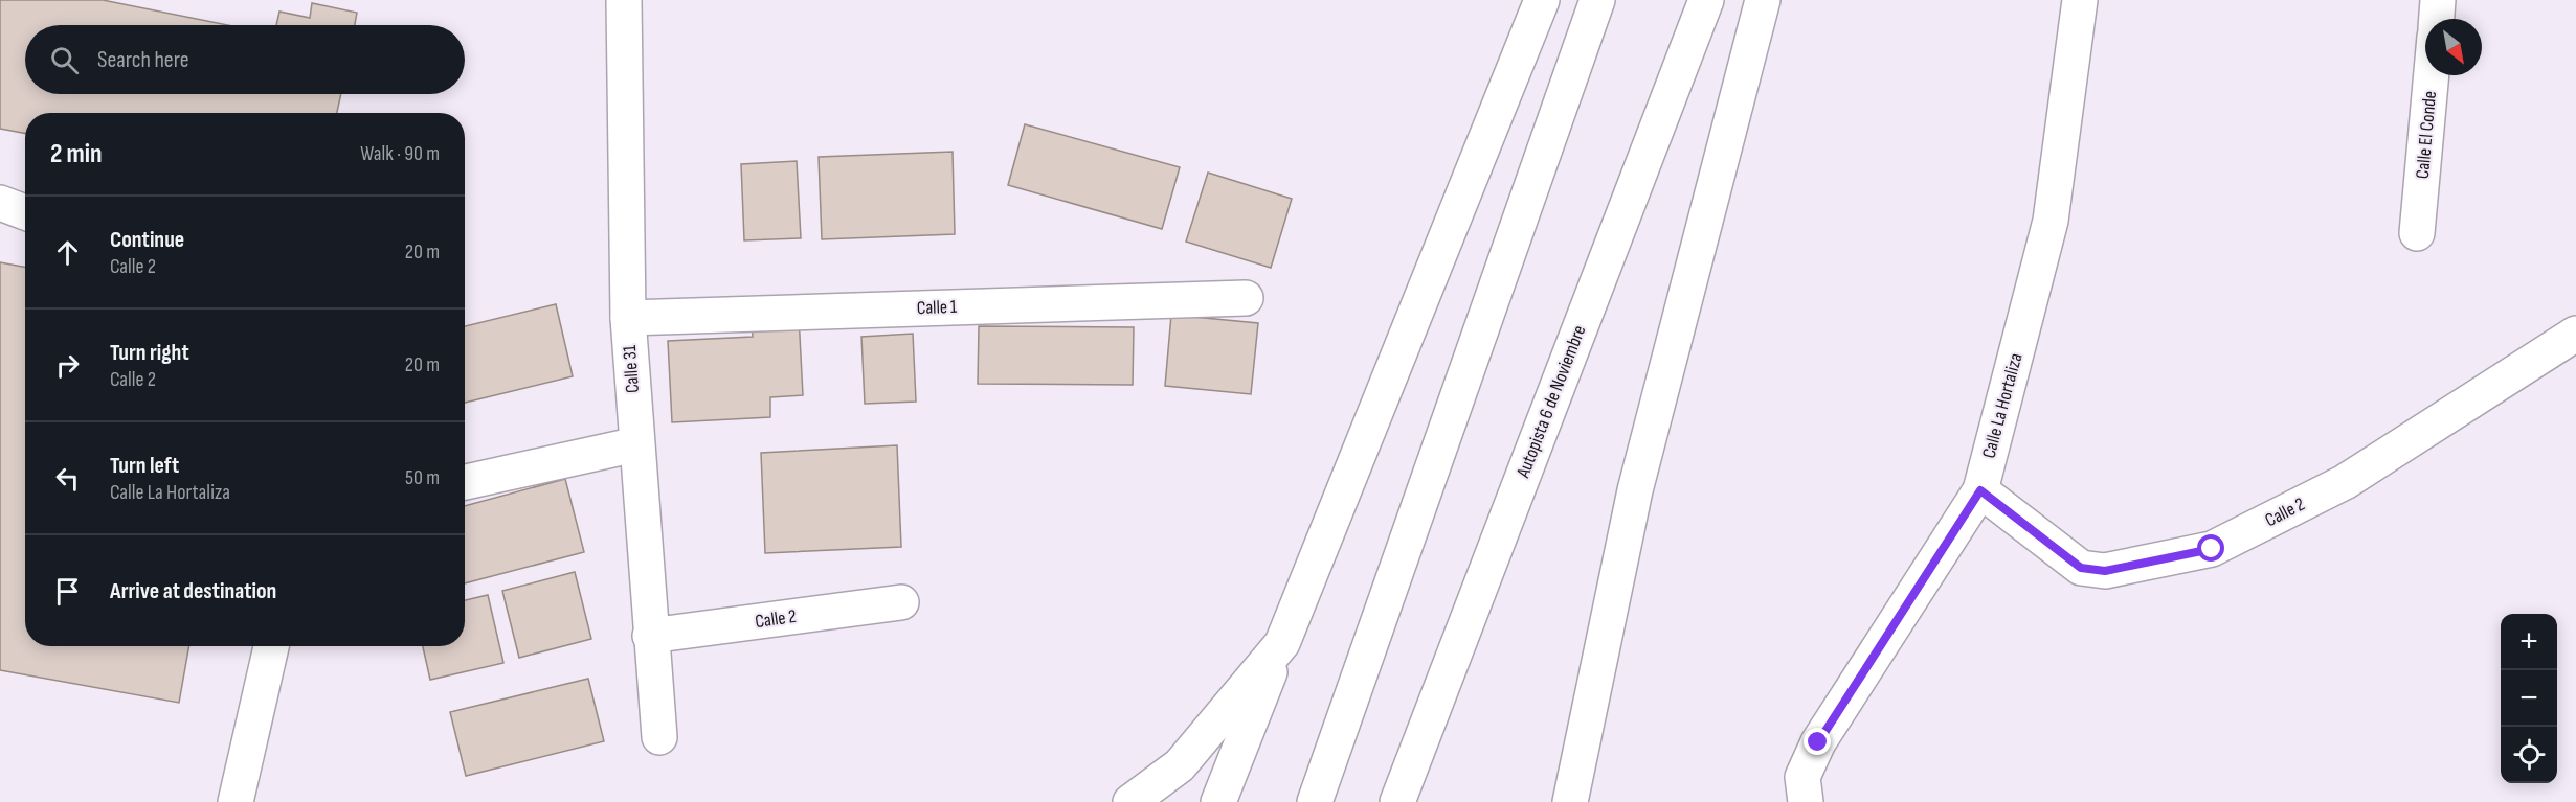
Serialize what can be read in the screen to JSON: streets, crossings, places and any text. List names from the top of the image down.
{
  "streets": {
    "main road": [
      "Calle El Conde",
      "Calle 1",
      "Calle 31",
      "Autopista 6 de Noviembre",
      "Calle La Hortaliza",
      "Calle 2"
    ]
  },
  "crossings": [
    ["Calle 1", "Calle 31"],
    ["Calle 31", "Calle 2"],
    ["Calle La Hortaliza", "Calle 2"]
  ],
  "north": "bottom right",
  "page": {
    "search": "Search here",
    "heading": ["2 min", "Walk · 90 m"],
    "list": [
      ["Continue", "Calle 2", "20 m"],
      ["Turn right", "Calle 2", "20 m"],
      ["Turn left", "Calle La Hortaliza", "50 m"],
      "Arrive at destination"
    ],
    "map_buttons": ["+", "−"]
  }
}
